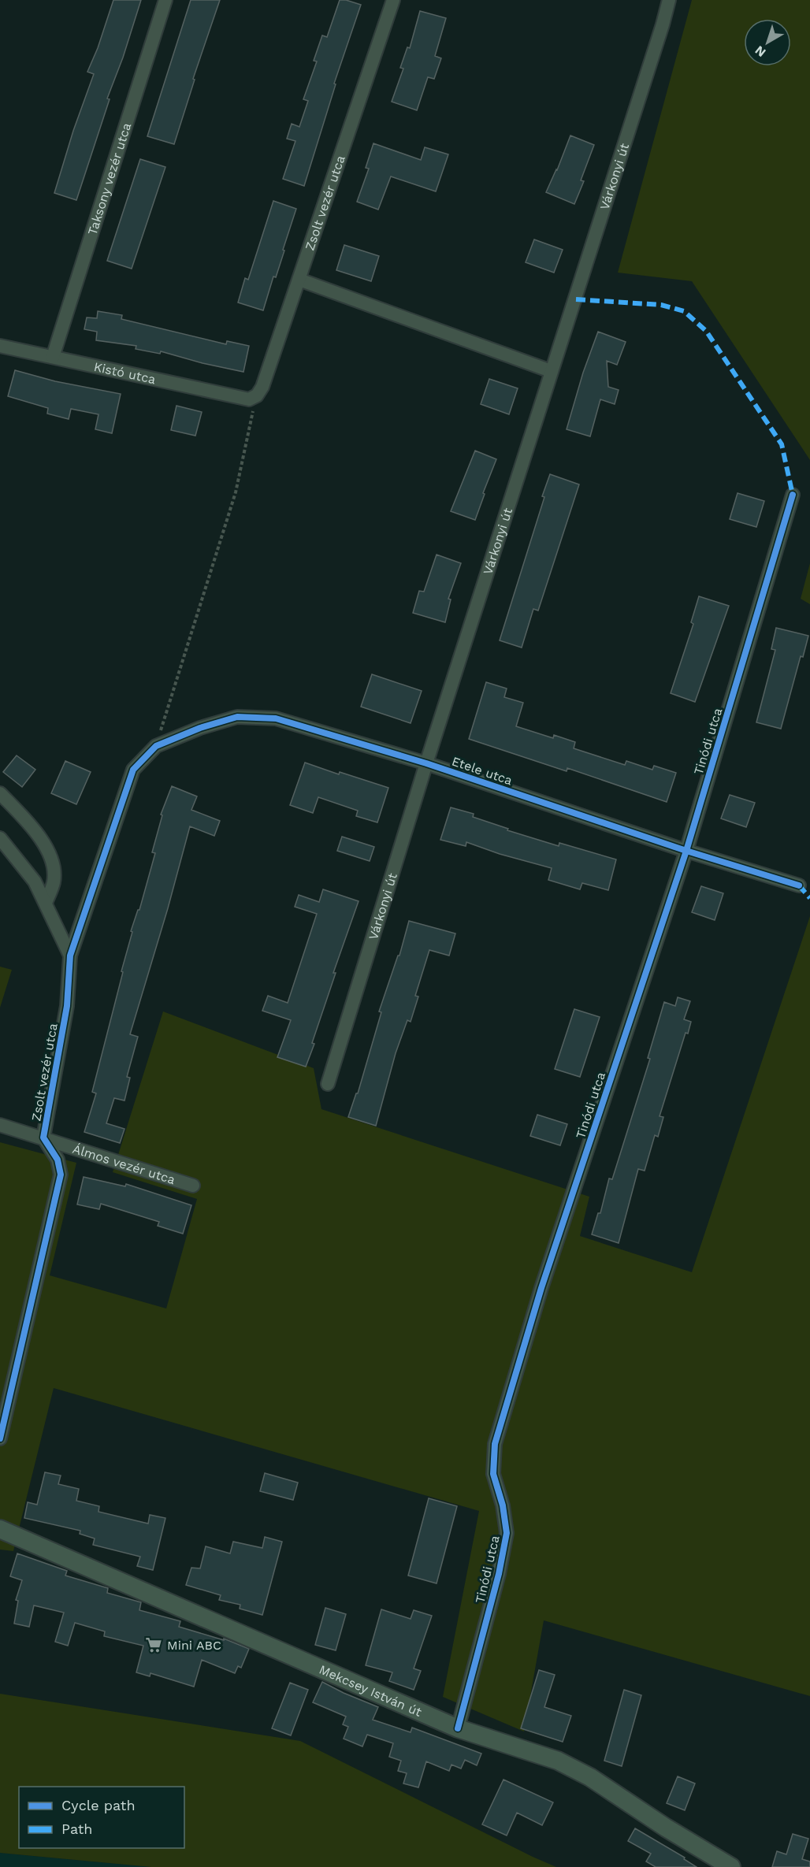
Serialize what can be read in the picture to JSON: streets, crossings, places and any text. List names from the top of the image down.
{
  "streets": {
    "street": [
      "Várkonyi út",
      "Taksony vezér utca",
      "Zsolt vezér utca",
      "Kistó utca",
      "Tinódi utca",
      "Etele utca",
      "Álmos vezér utca",
      "Mekcsey István út"
    ]
  },
  "crossings": [
    ["Várkonyi út", "Etele utca"],
    ["Taksony vezér utca", "Kistó utca"],
    ["Zsolt vezér utca", "Kistó utca"],
    ["Zsolt vezér utca", "Etele utca"],
    ["Zsolt vezér utca", "Álmos vezér utca"],
    ["Tinódi utca", "Etele utca"],
    ["Tinódi utca", "Mekcsey István út"]
  ],
  "places": {
    "supermarket": ["Mini ABC"]
  },
  "legend": ["Cycle path", "Path"],
  "north": "bottom left"
}
